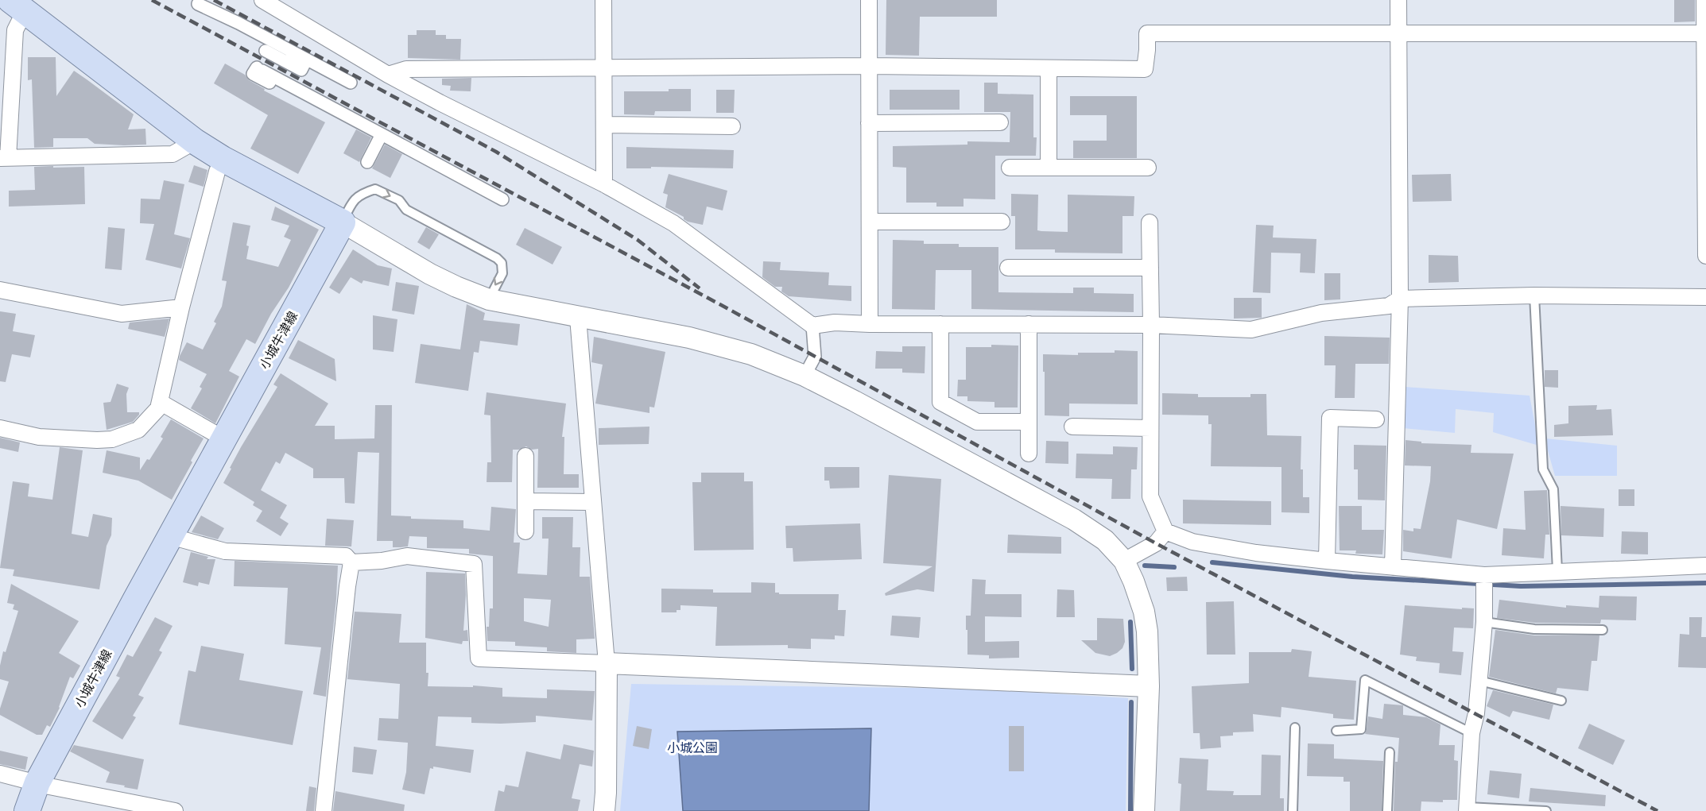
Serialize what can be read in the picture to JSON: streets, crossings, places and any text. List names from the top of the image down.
{
  "streets": {
    "main road": ["小城牛津線"]
  },
  "parks": ["小城公園"]
}
